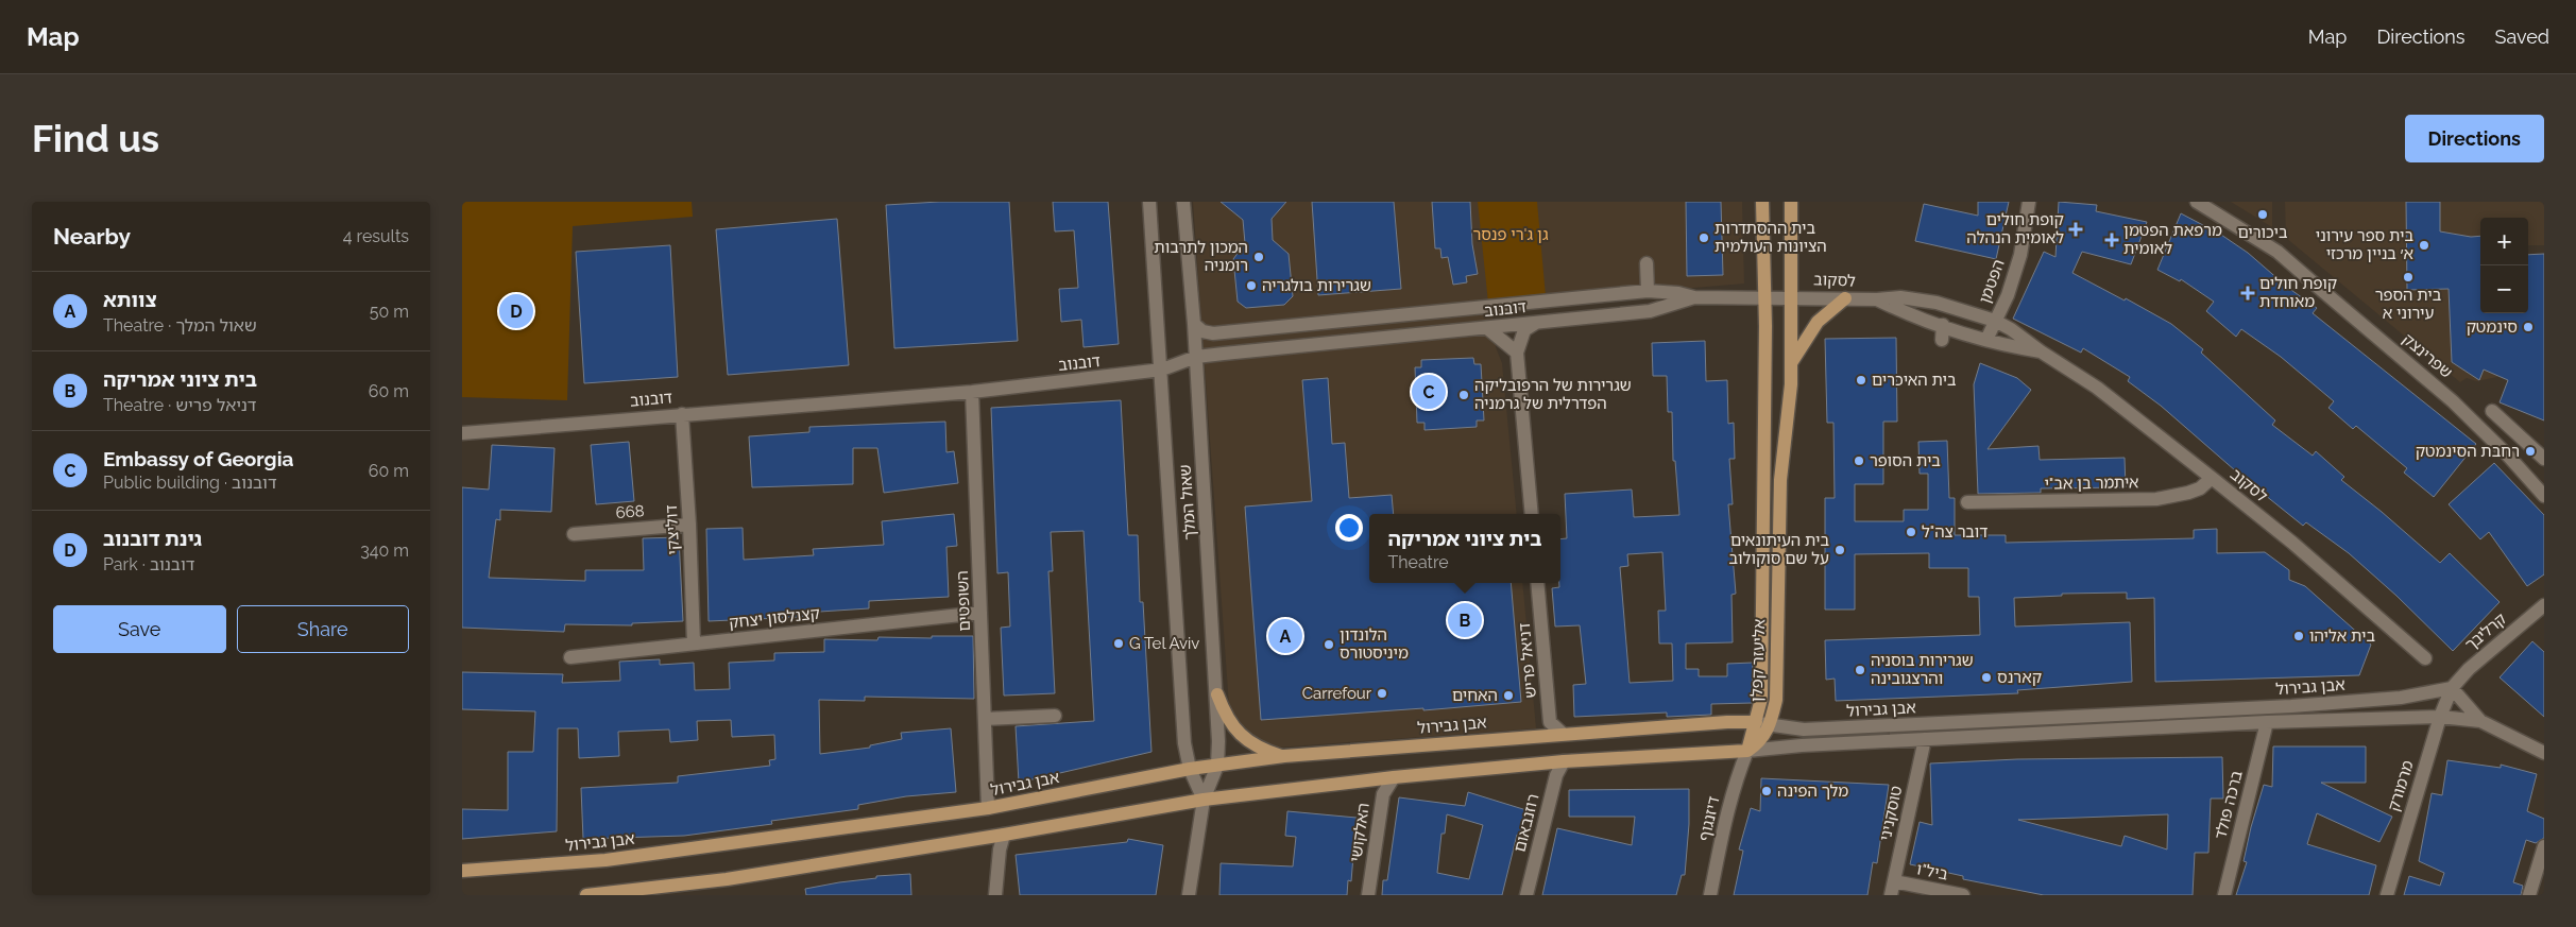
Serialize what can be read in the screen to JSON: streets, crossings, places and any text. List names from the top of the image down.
{
  "streets": {
    "main road": ["אליעזר קפלן", "אבן גבירול"],
    "street": [
      "לסקוב",
      "הפטמן",
      "דובנוב",
      "שפרינצק",
      "איתמר בן אב\"י",
      "שאול המלך",
      "668",
      "דוליצקי",
      "השופטים",
      "קצנלסון יצחק",
      "קרליבך",
      "דניאל פריש",
      "מרמורק",
      "ברכה פולד",
      "טוסקניני",
      "דיזנגוף",
      "רוזנבאום",
      "האלקושי",
      "ביל\"ו"
    ]
  },
  "crossings": [
    ["לסקוב", "הפטמן"],
    ["לסקוב", "דובנוב"],
    ["לסקוב", "איתמר בן אב\"י"],
    ["לסקוב", "אליעזר קפלן"],
    ["דובנוב", "שאול המלך"],
    ["דובנוב", "דוליצקי"],
    ["דובנוב", "השופטים"],
    ["דובנוב", "אליעזר קפלן"],
    ["שאול המלך", "אבן גבירול"],
    ["668", "דוליצקי"],
    ["דוליצקי", "קצנלסון יצחק"],
    ["השופטים", "קצנלסון יצחק"],
    ["השופטים", "אבן גבירול"],
    ["קרליבך", "אבן גבירול"],
    ["קרליבך", "מרמורק"],
    ["דניאל פריש", "אבן גבירול"],
    ["אליעזר קפלן", "אבן גבירול"],
    ["אליעזר קפלן", "דיזנגוף"],
    ["אבן גבירול", "מרמורק"],
    ["אבן גבירול", "ברכה פולד"],
    ["אבן גבירול", "טוסקניני"],
    ["אבן גבירול", "דיזנגוף"],
    ["אבן גבירול", "רוזנבאום"],
    ["אבן גבירול", "האלקושי"],
    ["טוסקניני", "ביל\"ו"]
  ],
  "parks": ["גן ג'רי פנסר"],
  "places": {
    "other": [
      "ביכורים",
      "בית ההסתדרות הציונות העולמית",
      "בית ספר עירוני א׳ בניין מרכזי",
      "המכון לתרבות רומניה",
      "בית הספר עירוני א",
      "שגרירות בולגריה",
      "סינמטק",
      "בית האיכרים",
      "שגרירות של הרפובליקה הפדרלית של גרמניה",
      "רחבת הסינמטק",
      "בית הסופר",
      "דובר צה\"ל",
      "בית העיתונאים על שם סוקולוב",
      "בית אליהו",
      "G Tel Aviv",
      "הלונדון מיניסטורס",
      "שגרירות בוסניה והרצגובינה",
      "קארנס",
      "Carrefour",
      "האחים",
      "מלך הפינה"
    ],
    "health": ["קופת חולים לאומית הנהלה", "מרפאת הפטמן לאומית", "קופת חולים מאוחדת"]
  },
  "page": {
    "header": "Map",
    "nav": ["Map", "Directions", "Saved"],
    "buttons": [
      "Directions",
      ["Save", "Share"]
    ],
    "title": "Find us",
    "heading": ["Nearby", "4 results"],
    "map_buttons": ["+", "−"],
    "list": [
      {
        "mark": "A",
        "name": "צוותא",
        "note": "Theatre · שאול המלך",
        "value": "50 m"
      },
      {
        "mark": "B",
        "name": "בית ציוני אמריקה",
        "note": "Theatre · דניאל פריש",
        "value": "60 m"
      },
      {
        "mark": "C",
        "name": "Embassy of Georgia",
        "note": "Public building · דובנוב",
        "value": "60 m"
      },
      {
        "mark": "D",
        "name": "גינת דובנוב",
        "note": "Park · דובנוב",
        "value": "340 m"
      }
    ],
    "pins": [
      "D",
      "C",
      "B",
      "A"
    ],
    "popup": ["בית ציוני אמריקה", "Theatre"]
  }
}
